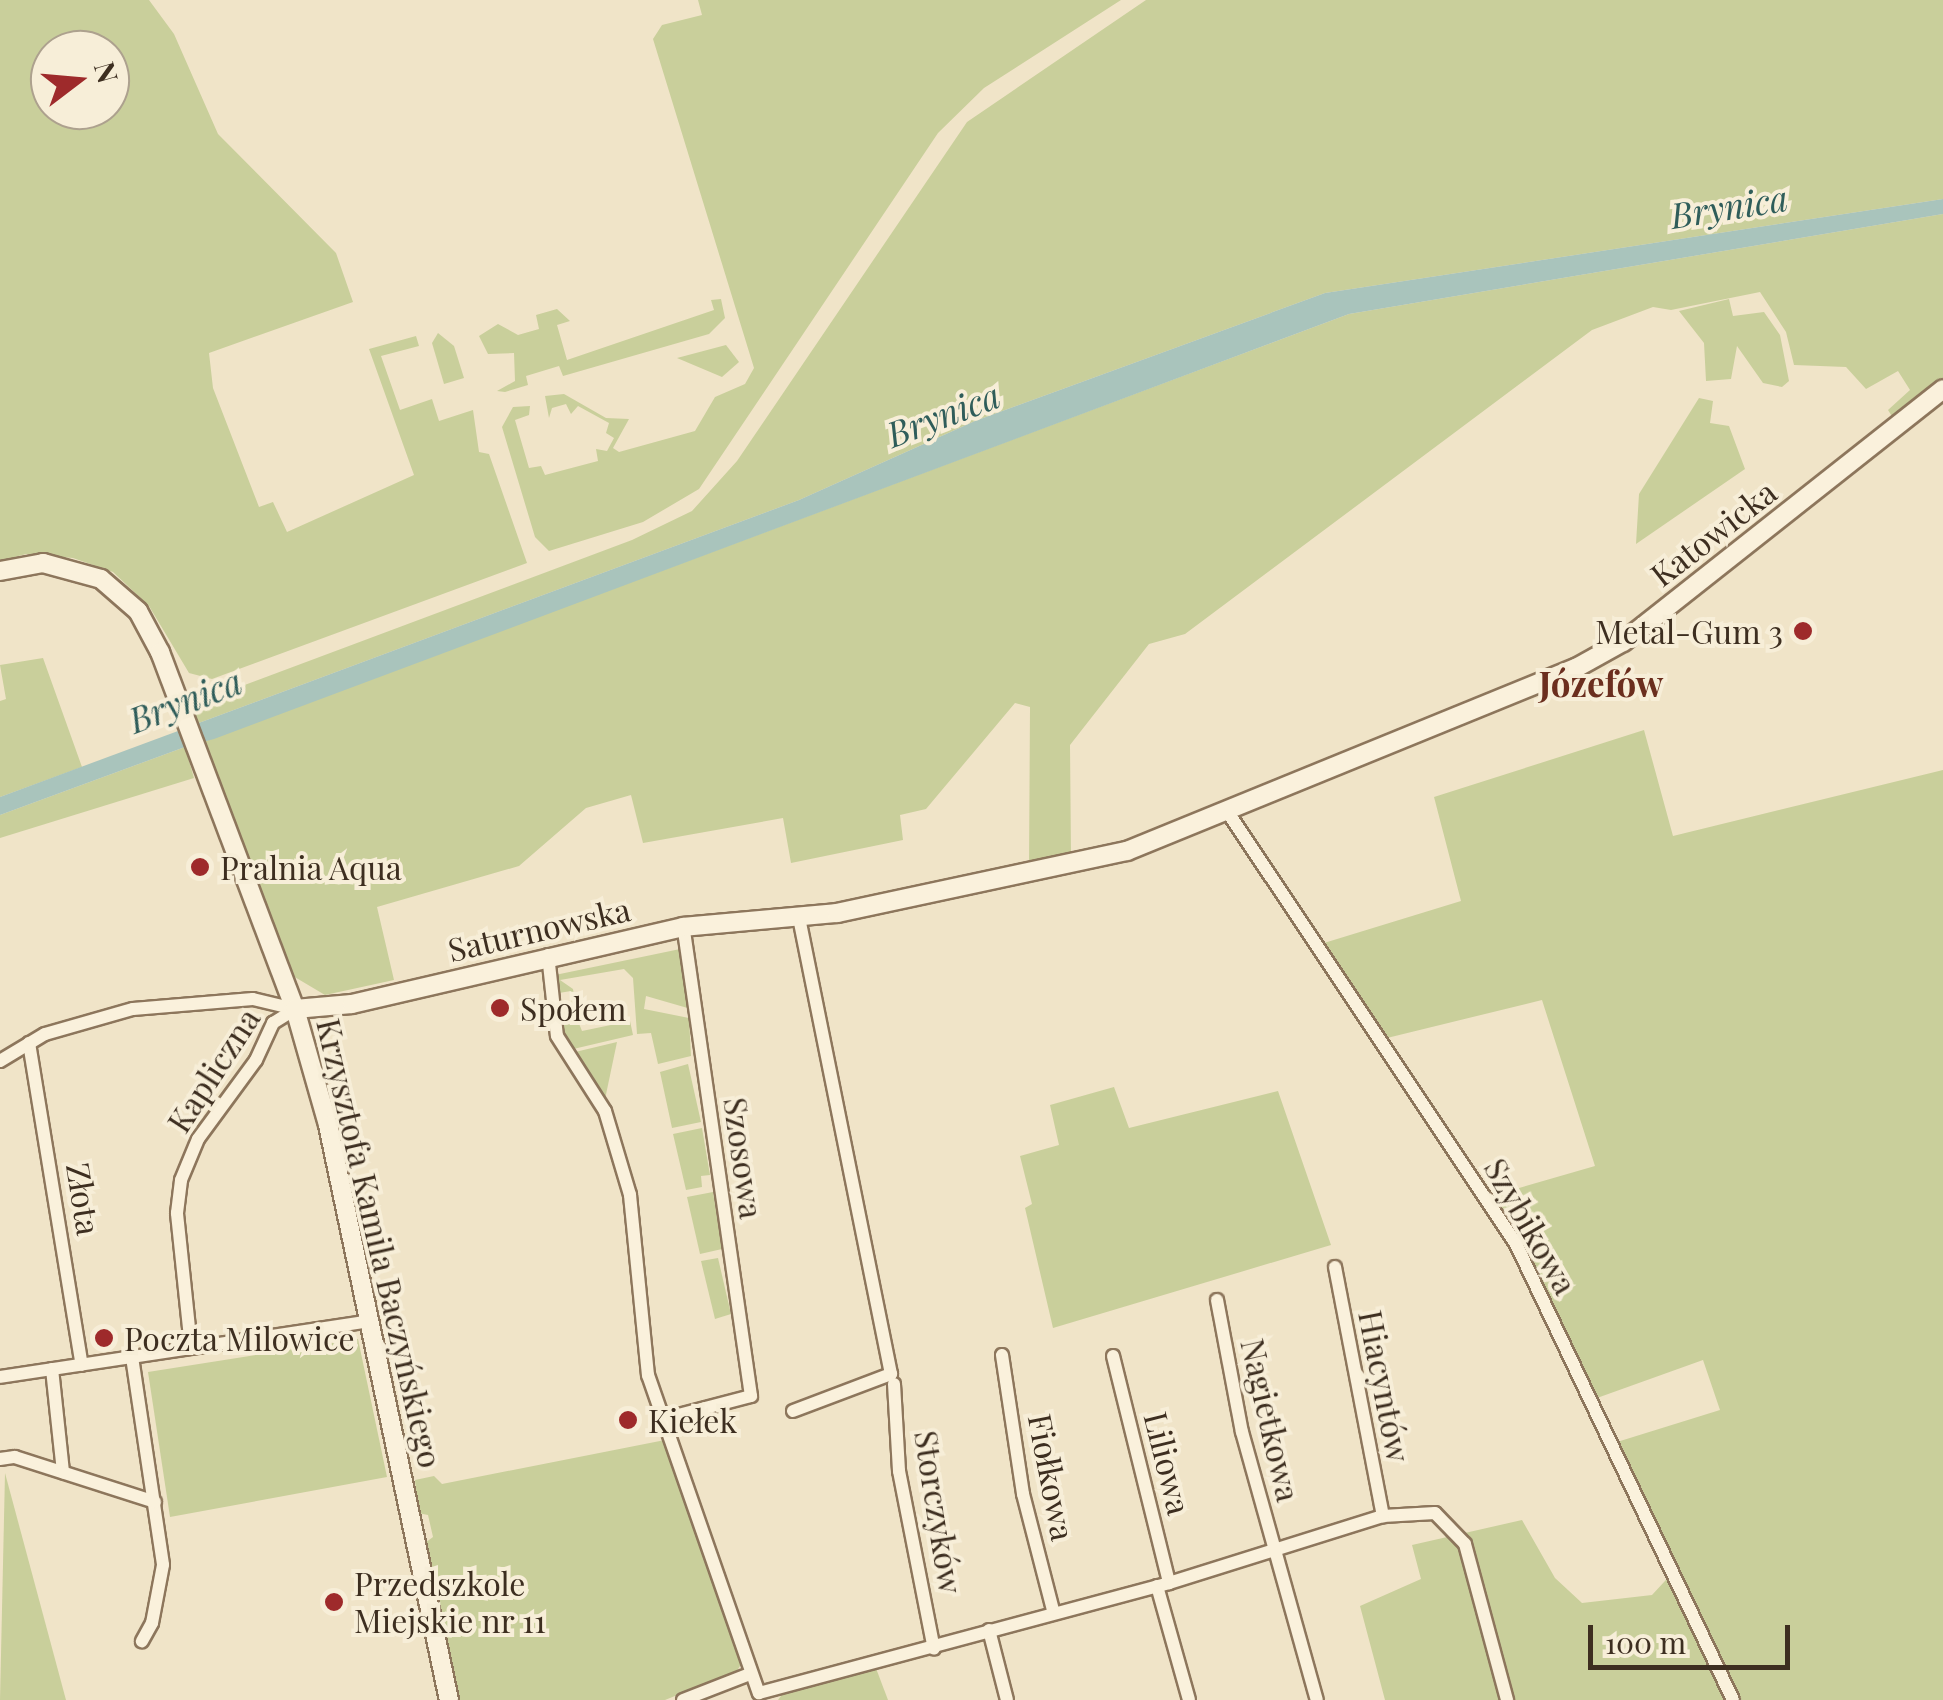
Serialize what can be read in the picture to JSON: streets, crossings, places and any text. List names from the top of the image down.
{
  "streets": {
    "street": [
      "Katowicka",
      "Saturnowska",
      "Kapliczna",
      "Szosowa",
      "Złota",
      "Szybikowa",
      "Krzysztofa Kamila Baczyńskiego",
      "Hiacyntów",
      "Nagietkowa",
      "Liliowa",
      "Fiołkowa",
      "Storczyków"
    ]
  },
  "crossings": [
    ["Katowicka", "Saturnowska"],
    ["Katowicka", "Szybikowa"],
    ["Saturnowska", "Kapliczna"],
    ["Saturnowska", "Szosowa"],
    ["Saturnowska", "Szybikowa"],
    ["Saturnowska", "Krzysztofa Kamila Baczyńskiego"],
    ["Kapliczna", "Krzysztofa Kamila Baczyńskiego"]
  ],
  "districts": ["Józefów"],
  "water": ["Brynica"],
  "places": [
    "Metal-Gum 3",
    "Pralnia Aqua",
    "Społem",
    "Poczta Milowice",
    "Kiełek",
    "Przedszkole Miejskie nr 11"
  ],
  "scale_bar": "100 m",
  "north": "right"
}
